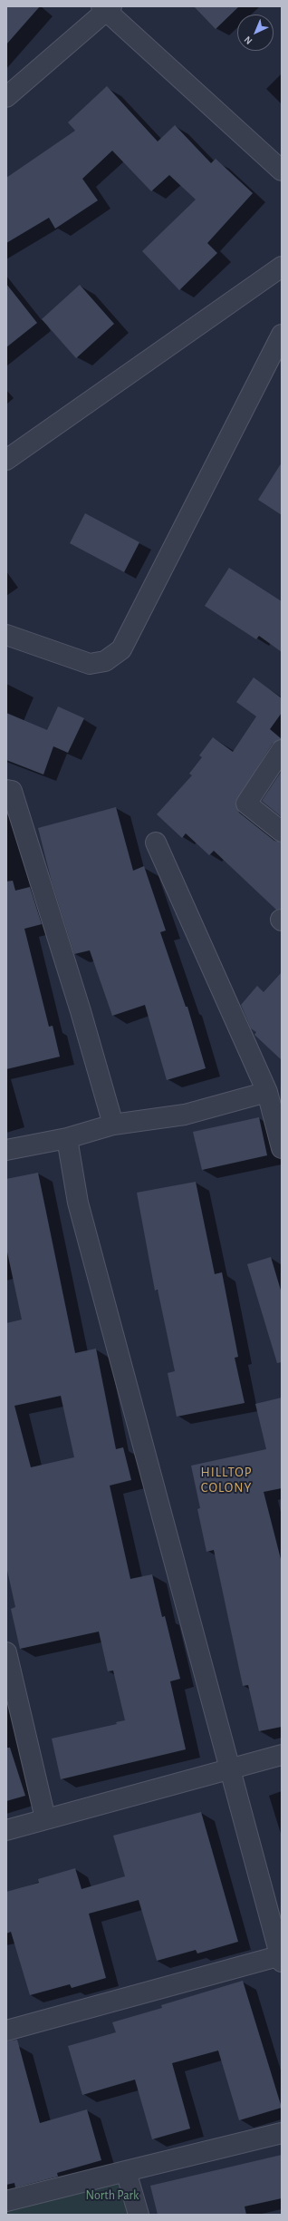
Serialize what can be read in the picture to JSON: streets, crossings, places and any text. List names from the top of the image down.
{
  "districts": ["HILLTOP COLONY"],
  "parks": ["North Park"],
  "north": "bottom left"
}
